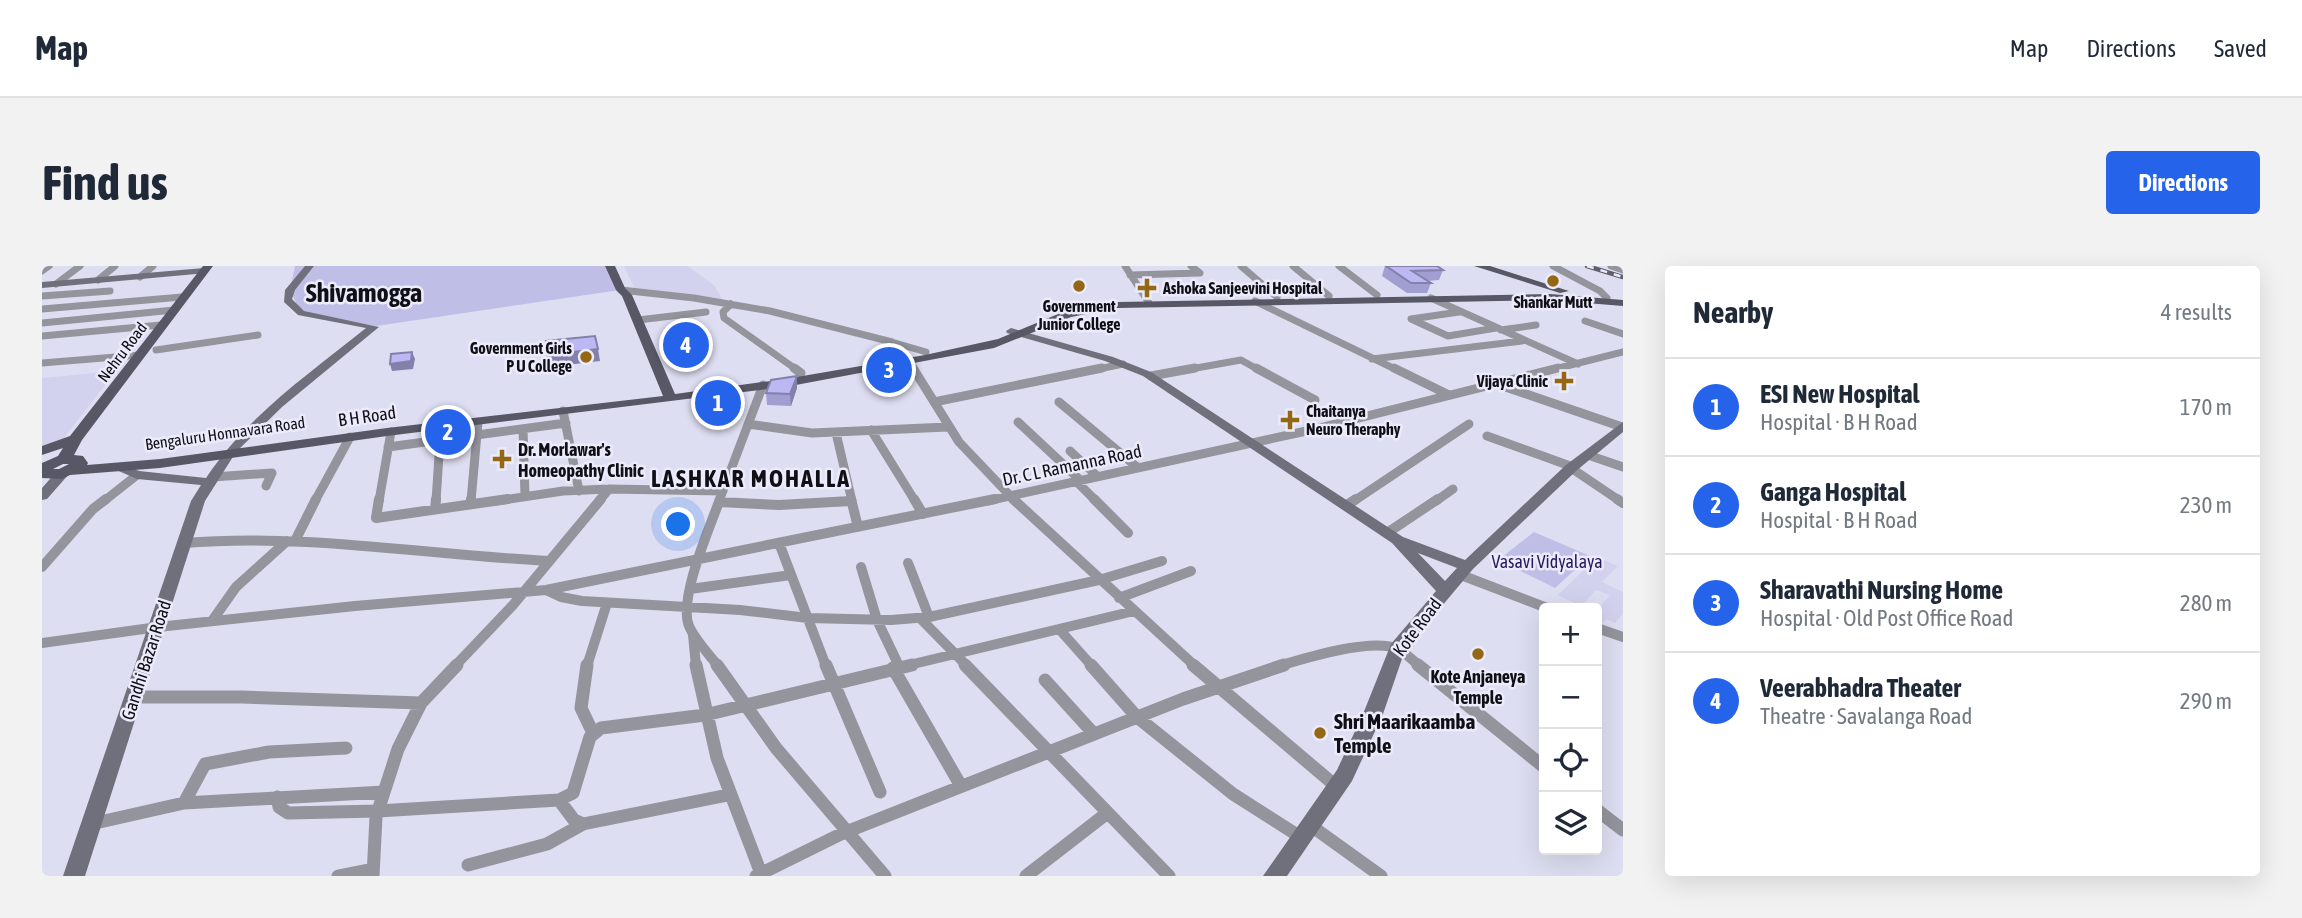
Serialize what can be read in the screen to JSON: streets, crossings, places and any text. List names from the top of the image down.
{
  "streets": {
    "main road": ["Nehru Road", "B H Road", "Bengaluru Honnavara Road"],
    "street": ["Dr. C L Ramanna Road", "Kote Road", "Gandhi Bazar Road"]
  },
  "crossings": [
    ["Nehru Road", "B H Road"],
    ["Nehru Road", "Bengaluru Honnavara Road"],
    ["B H Road", "Bengaluru Honnavara Road"],
    ["B H Road", "Gandhi Bazar Road"],
    ["Bengaluru Honnavara Road", "Gandhi Bazar Road"],
    ["Dr. C L Ramanna Road", "Gandhi Bazar Road"]
  ],
  "districts": ["Shivamogga", "LASHKAR MOHALLA"],
  "parks": ["Vasavi Vidyalaya"],
  "places": {
    "other": [
      "Shankar Mutt",
      "Government Junior College",
      "Government Girls P U College",
      "Kote Anjaneya Temple",
      "Shri Maarikaamba Temple"
    ],
    "health": [
      "Ashoka Sanjeevini Hospital",
      "Vijaya Clinic",
      "Chaitanya Neuro Theraphy",
      "Dr. Morlawar's Homeopathy Clinic"
    ]
  },
  "page": {
    "header": "Map",
    "nav": ["Map", "Directions", "Saved"],
    "buttons": "Directions",
    "title": "Find us",
    "heading": ["Nearby", "4 results"],
    "pins": [
      "4",
      "3",
      "1",
      "2"
    ],
    "list": [
      {
        "mark": "1",
        "name": "ESI New Hospital",
        "note": "Hospital · B H Road",
        "value": "170 m"
      },
      {
        "mark": "2",
        "name": "Ganga Hospital",
        "note": "Hospital · B H Road",
        "value": "230 m"
      },
      {
        "mark": "3",
        "name": "Sharavathi Nursing Home",
        "note": "Hospital · Old Post Office Road",
        "value": "280 m"
      },
      {
        "mark": "4",
        "name": "Veerabhadra Theater",
        "note": "Theatre · Savalanga Road",
        "value": "290 m"
      }
    ],
    "map_buttons": ["+", "−"]
  }
}
